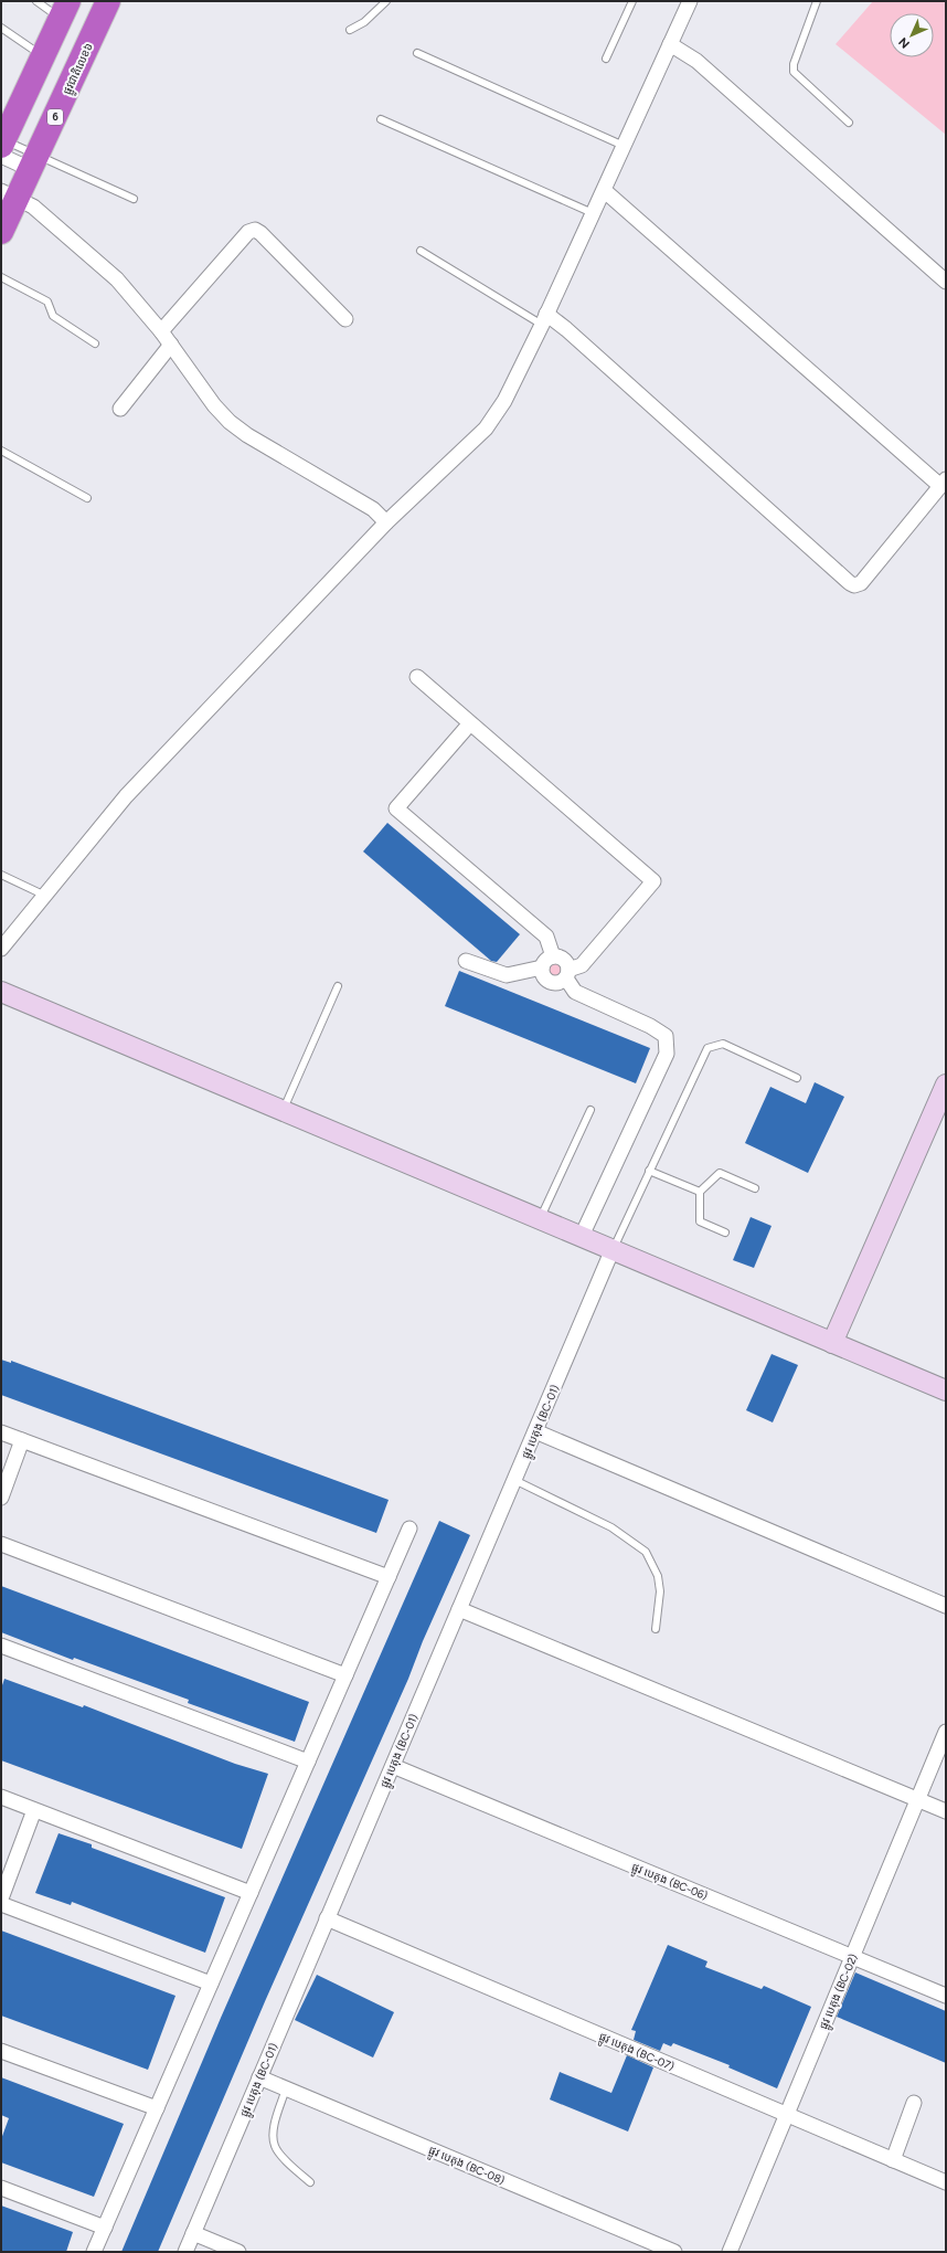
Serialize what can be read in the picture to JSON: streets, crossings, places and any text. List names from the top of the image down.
{
  "streets": {
    "highway": ["ផ្លូវជាតិលេខ៦", "6"],
    "street": [
      "ផ្លូវ បេតុង (BC-01)",
      "ផ្លូវ បេតុង (BC-06)",
      "ផ្លូវ បេតុង (BC-02)",
      "ផ្លូវ បេតុង (BC-07)",
      "ផ្លូវ បេតុង (BC-08)"
    ]
  },
  "crossings": [
    ["ផ្លូវ បេតុង (BC-01)", "ផ្លូវ បេតុង (BC-06)"],
    ["ផ្លូវ បេតុង (BC-01)", "ផ្លូវ បេតុង (BC-07)"],
    ["ផ្លូវ បេតុង (BC-01)", "ផ្លូវ បេតុង (BC-08)"],
    ["ផ្លូវ បេតុង (BC-06)", "ផ្លូវ បេតុង (BC-02)"],
    ["ផ្លូវ បេតុង (BC-02)", "ផ្លូវ បេតុង (BC-07)"]
  ],
  "north": "bottom left"
}
